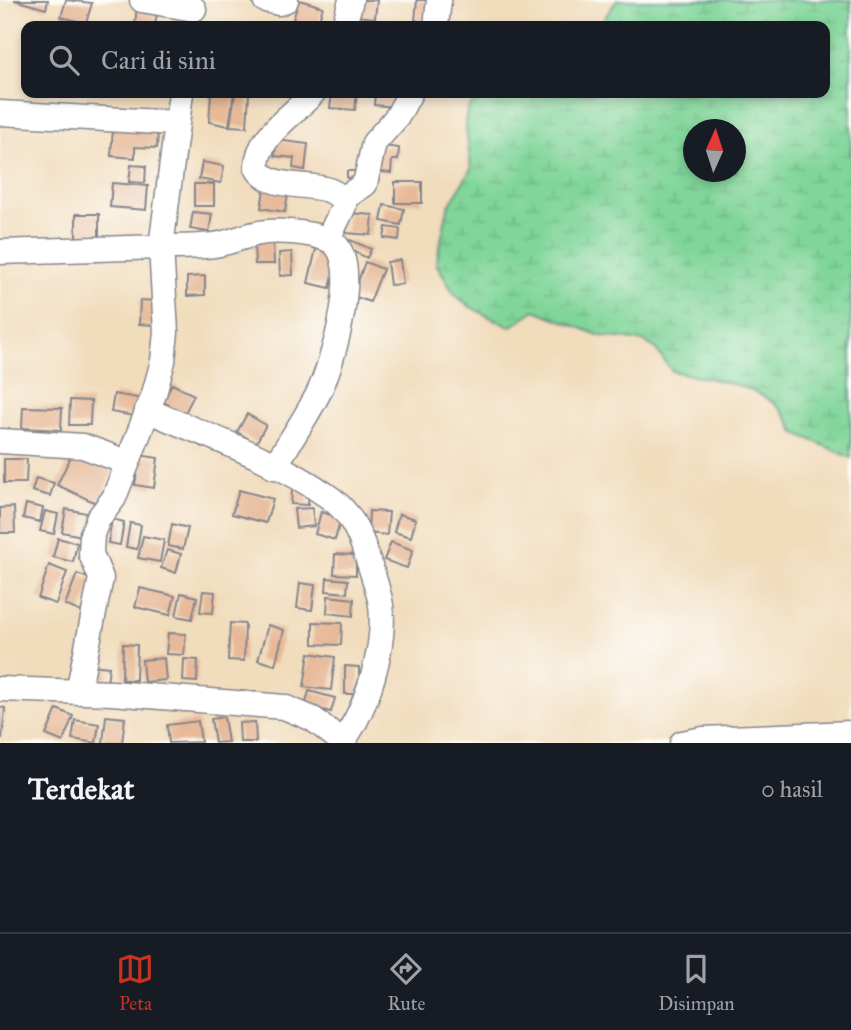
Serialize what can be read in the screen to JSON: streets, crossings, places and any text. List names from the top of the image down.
{
  "north": "top",
  "page": {
    "search": "Cari di sini",
    "heading": ["Terdekat", "0 hasil"],
    "nav": ["Peta", "Rute", "Disimpan"]
  }
}
